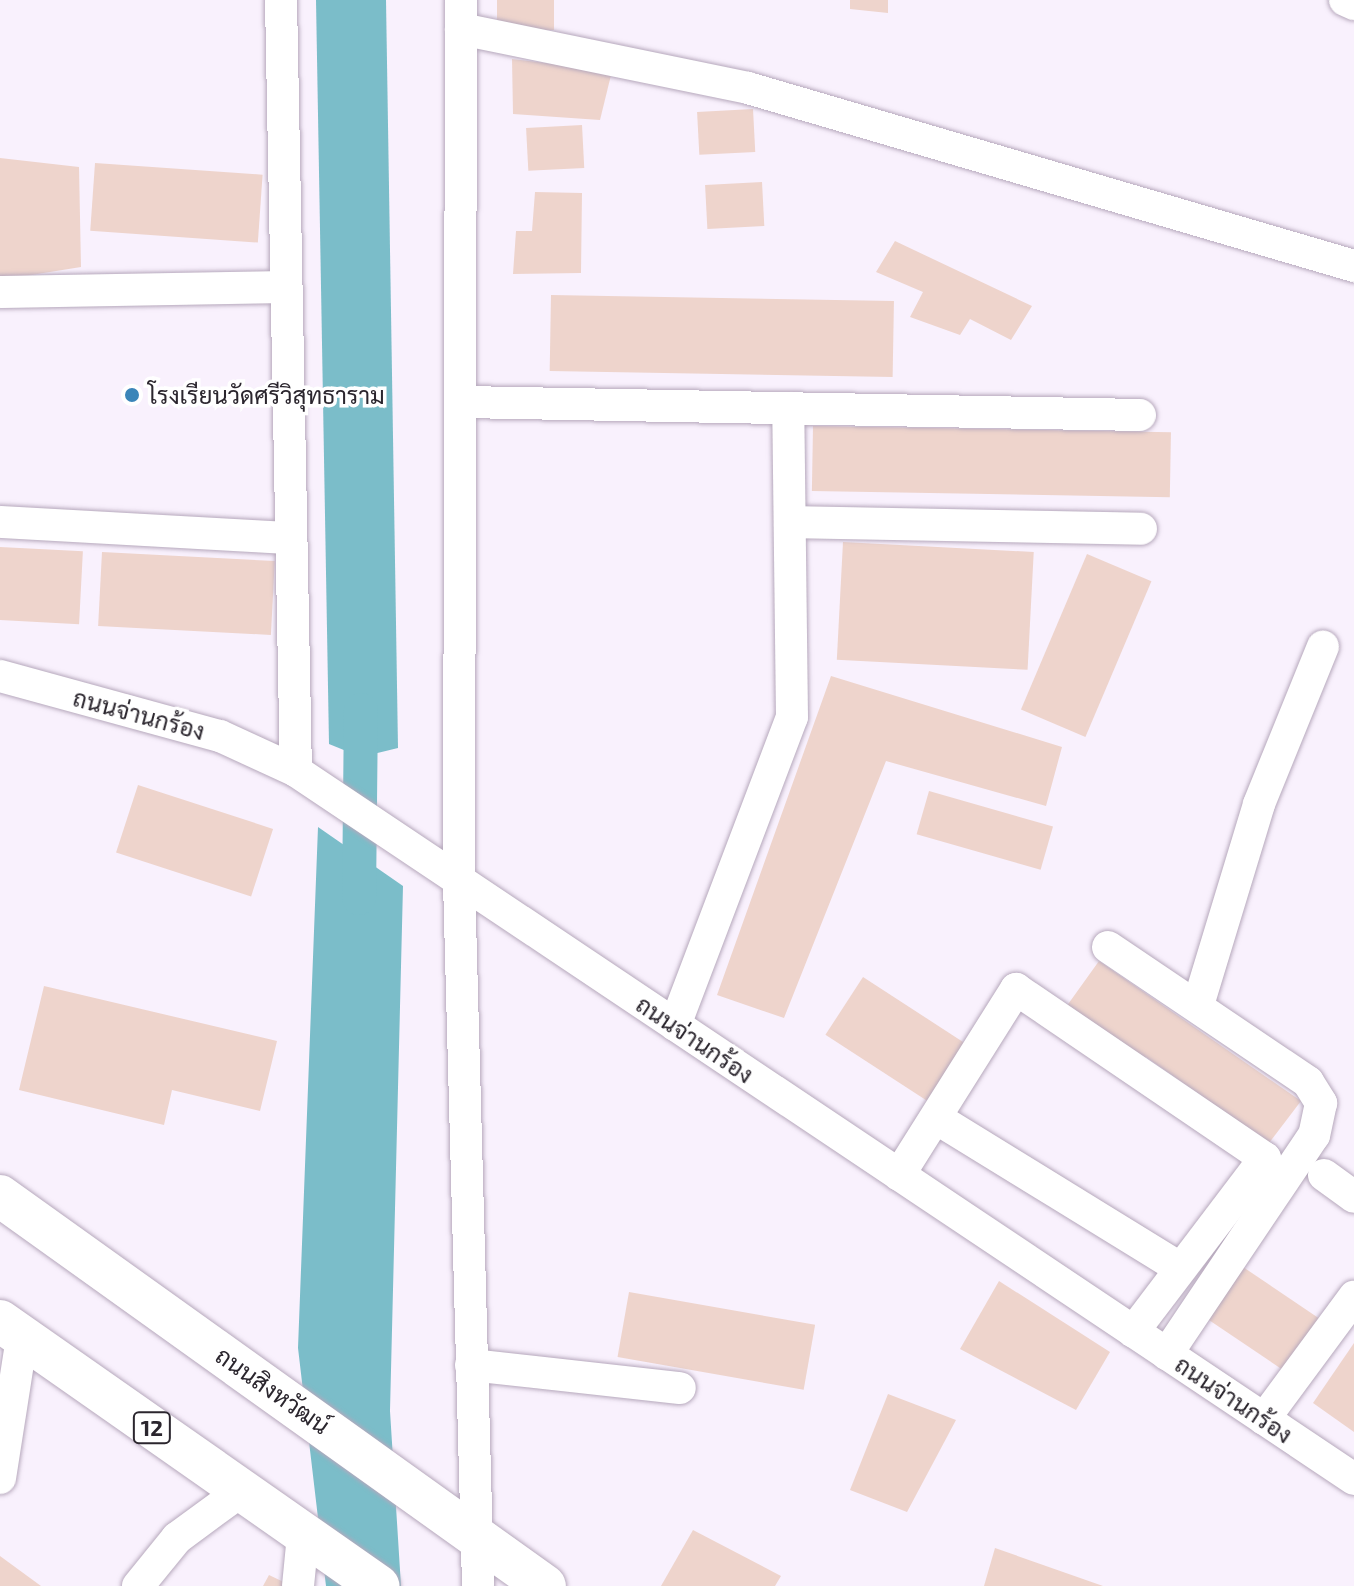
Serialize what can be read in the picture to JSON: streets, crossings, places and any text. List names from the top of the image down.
{
  "streets": {
    "main road": ["ถนนสิงหวัฒน์", "12"],
    "street": ["ถนนจ่านกร้อง"]
  },
  "places": ["โรงเรียนวัดศรีวิสุทธาราม"]
}
